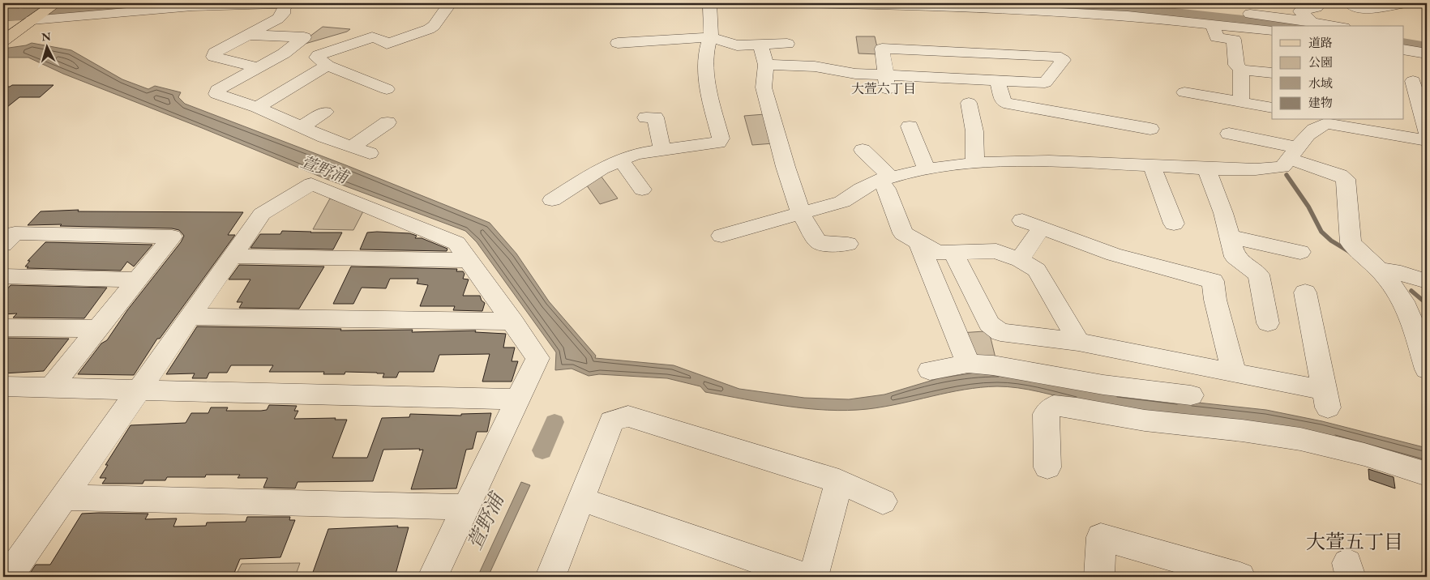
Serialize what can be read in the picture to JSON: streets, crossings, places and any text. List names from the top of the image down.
{
  "districts": ["大萱六丁目", "大萱五丁目"],
  "water": ["萱野浦"],
  "legend": [
    "道路",
    "公園",
    "水域",
    "建物"
  ],
  "north": "top"
}
